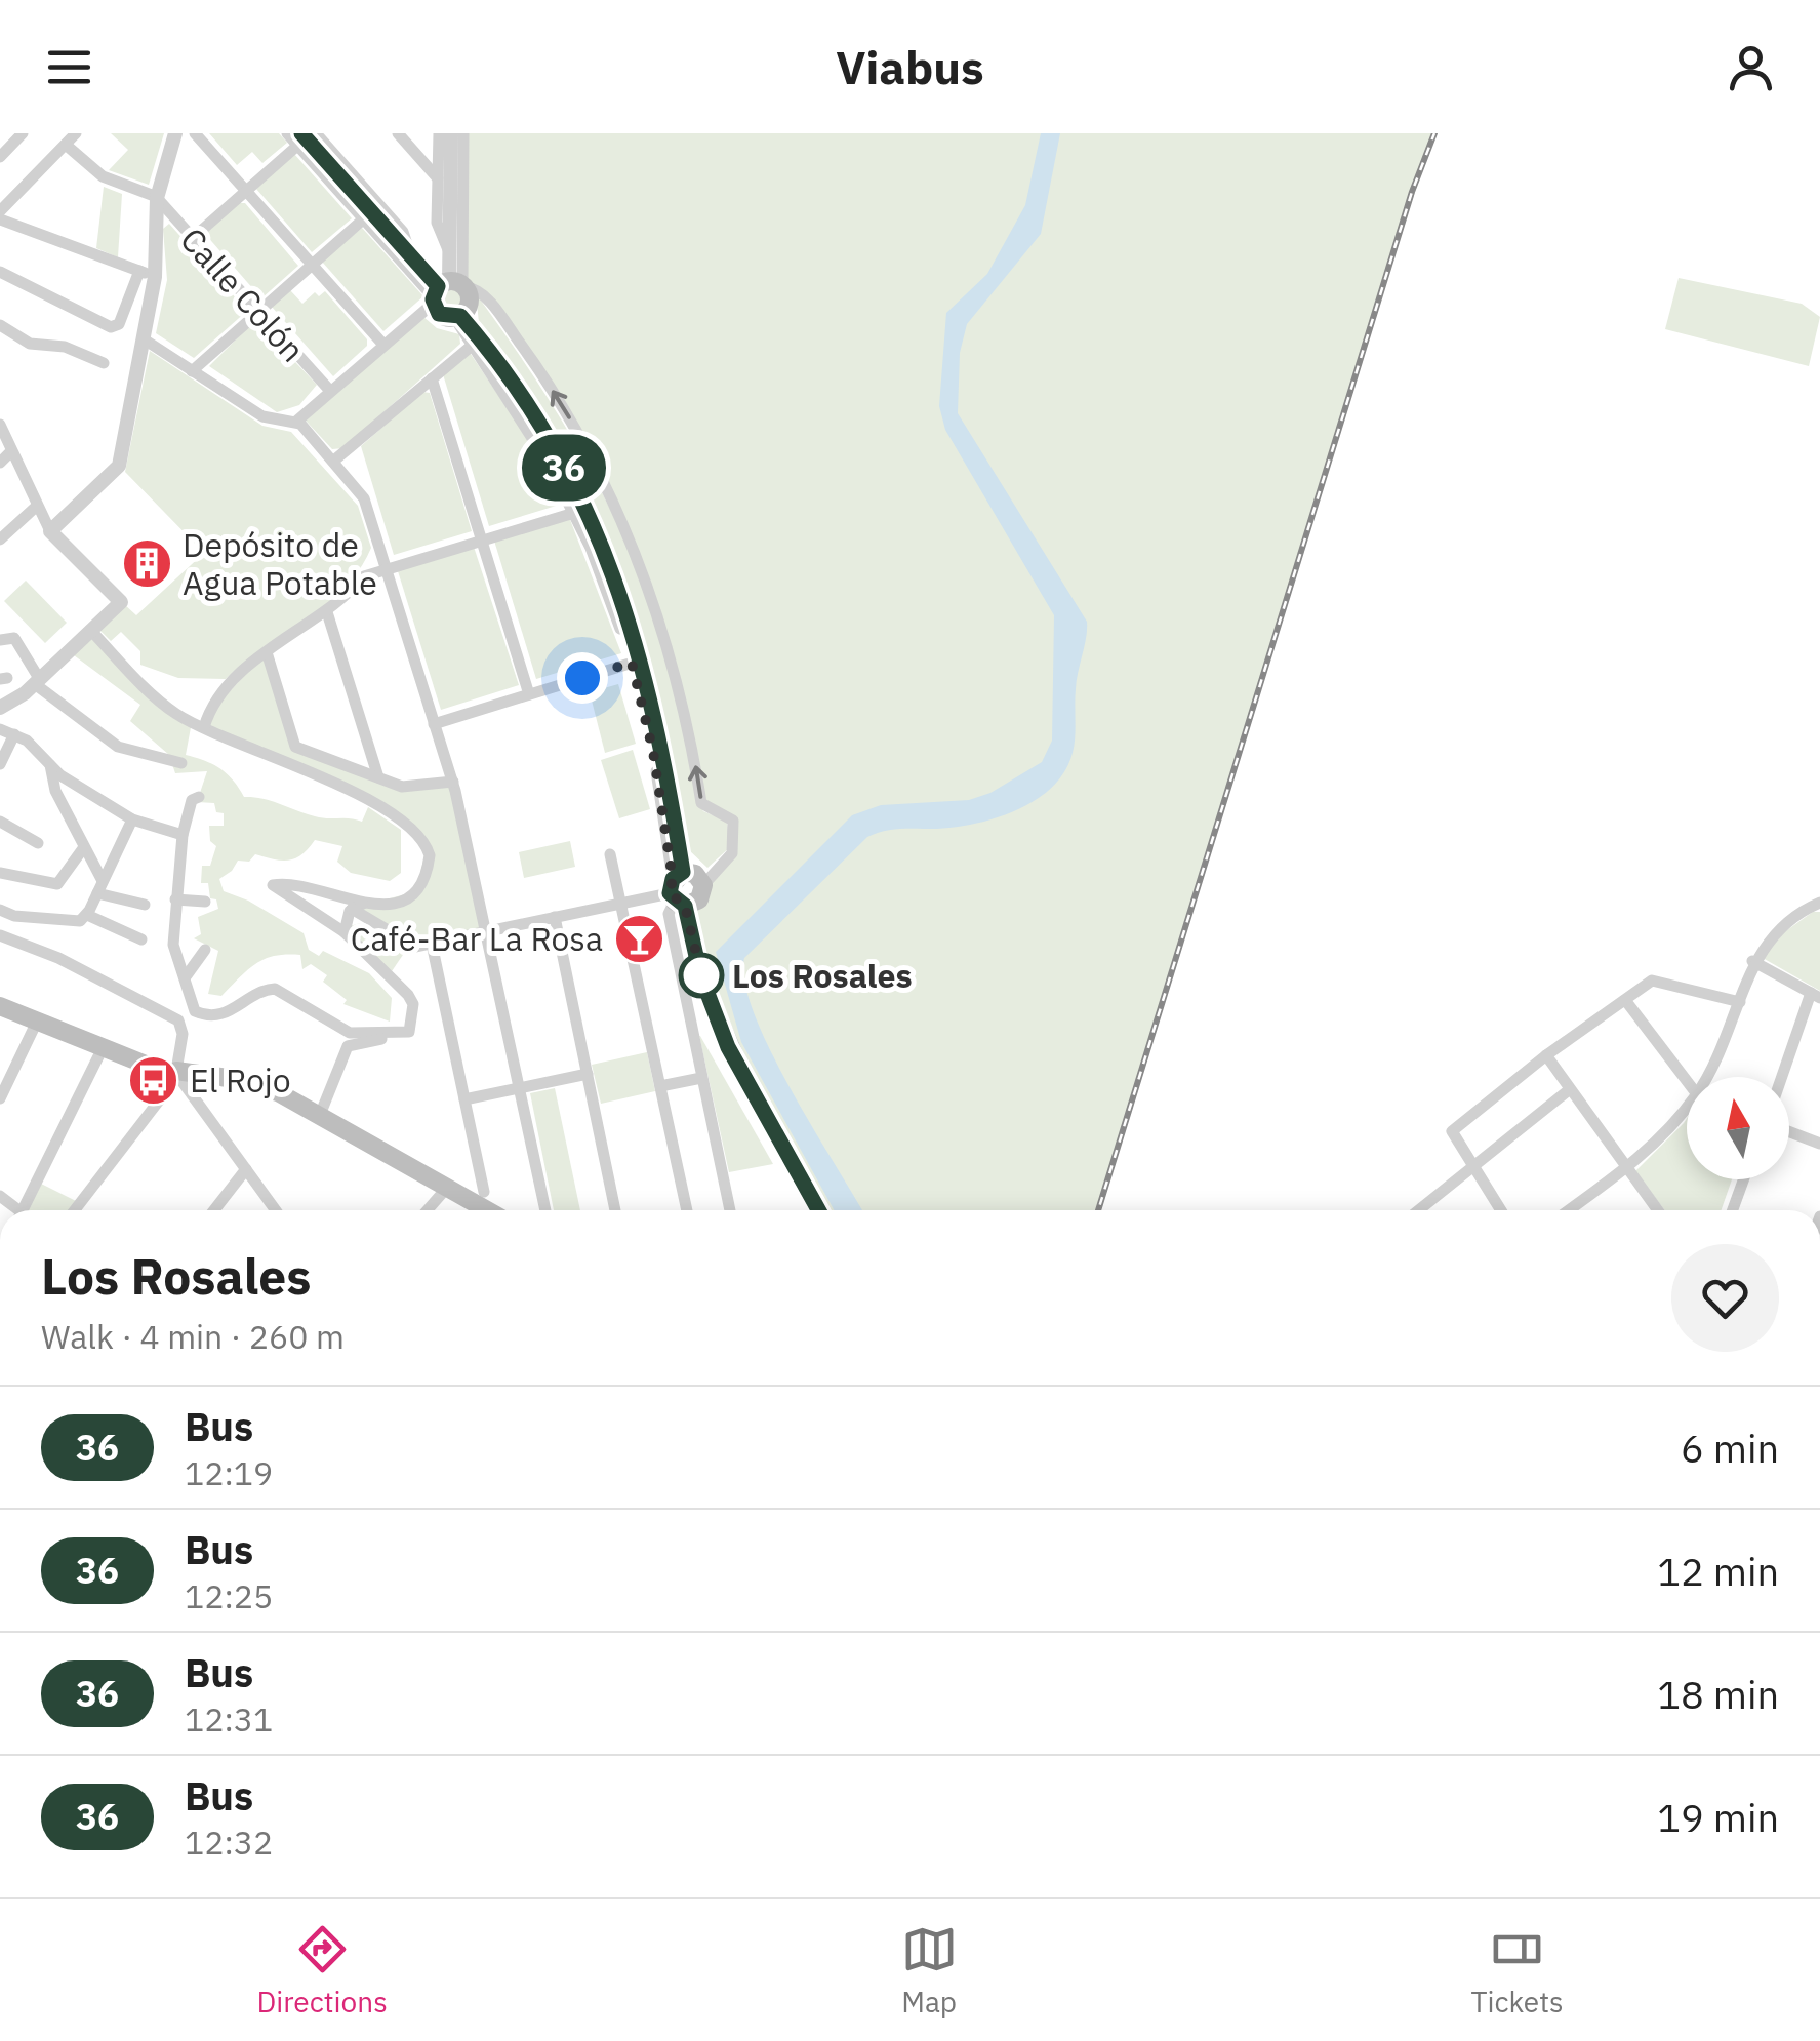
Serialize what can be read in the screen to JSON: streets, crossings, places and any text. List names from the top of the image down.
{
  "streets": {
    "street": ["Calle Colón"]
  },
  "places": {
    "building": ["Depósito de Agua Potable"],
    "bar": ["Café-Bar La Rosa"],
    "other": ["Los Rosales"],
    "bus stop": ["El Rojo"]
  },
  "lines": ["bus line 36"],
  "north": "top",
  "page": {
    "header": "Viabus",
    "on_map": "36",
    "heading": ["Los Rosales", "Walk · 4 min · 260 m"],
    "list": [
      {
        "mark": "36",
        "name": "Bus",
        "note": "12:19",
        "value": "6 min"
      },
      {
        "mark": "36",
        "name": "Bus",
        "note": "12:25",
        "value": "12 min"
      },
      {
        "mark": "36",
        "name": "Bus",
        "note": "12:31",
        "value": "18 min"
      },
      {
        "mark": "36",
        "name": "Bus",
        "note": "12:32",
        "value": "19 min"
      }
    ],
    "tabs": ["Directions", "Map", "Tickets"]
  }
}
